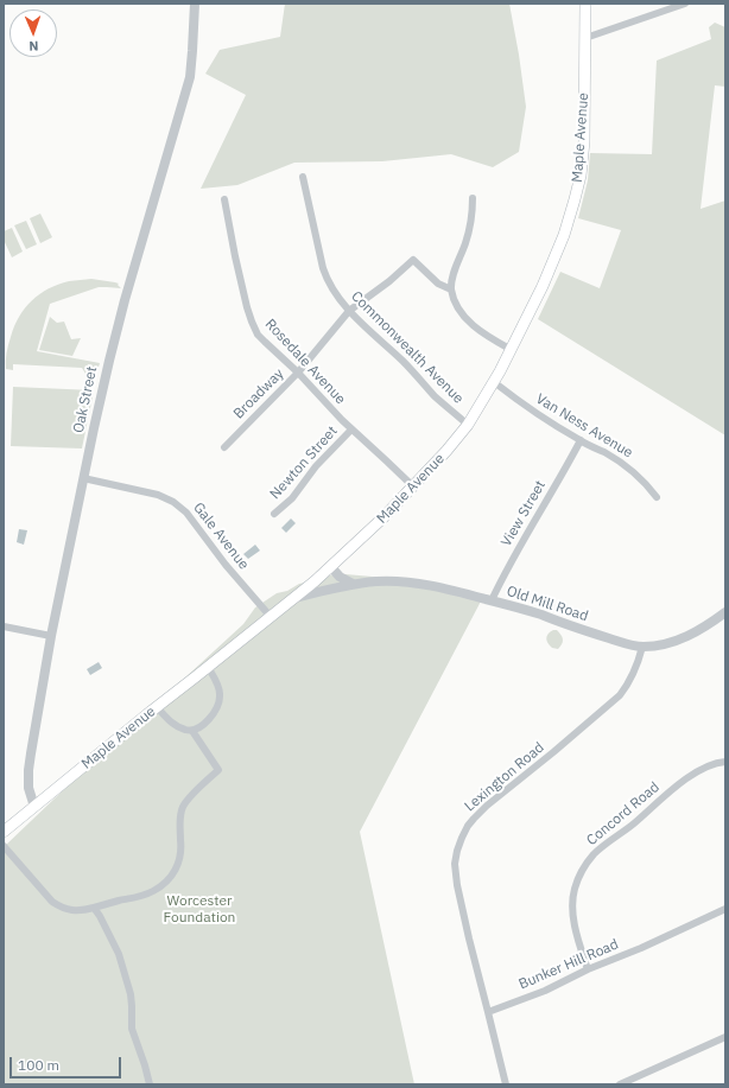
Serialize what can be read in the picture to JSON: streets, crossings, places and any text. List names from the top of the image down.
{
  "streets": {
    "main road": ["Maple Avenue"],
    "street": [
      "Commonwealth Avenue",
      "Rosedale Avenue",
      "Broadway",
      "Oak Street",
      "Van Ness Avenue",
      "Newton Street",
      "View Street",
      "Gale Avenue",
      "Old Mill Road",
      "Lexington Road",
      "Concord Road",
      "Bunker Hill Road"
    ]
  },
  "crossings": [
    ["Maple Avenue", "Commonwealth Avenue"],
    ["Maple Avenue", "Rosedale Avenue"],
    ["Maple Avenue", "Oak Street"],
    ["Maple Avenue", "Van Ness Avenue"],
    ["Maple Avenue", "Gale Avenue"],
    ["Maple Avenue", "Old Mill Road"],
    ["Commonwealth Avenue", "Broadway"],
    ["Rosedale Avenue", "Broadway"],
    ["Rosedale Avenue", "Newton Street"],
    ["Oak Street", "Gale Avenue"],
    ["Van Ness Avenue", "View Street"],
    ["View Street", "Old Mill Road"],
    ["Old Mill Road", "Lexington Road"],
    ["Lexington Road", "Bunker Hill Road"],
    ["Concord Road", "Bunker Hill Road"]
  ],
  "parks": ["Worcester Foundation"],
  "scale_bar": "100 m",
  "north": "bottom"
}
